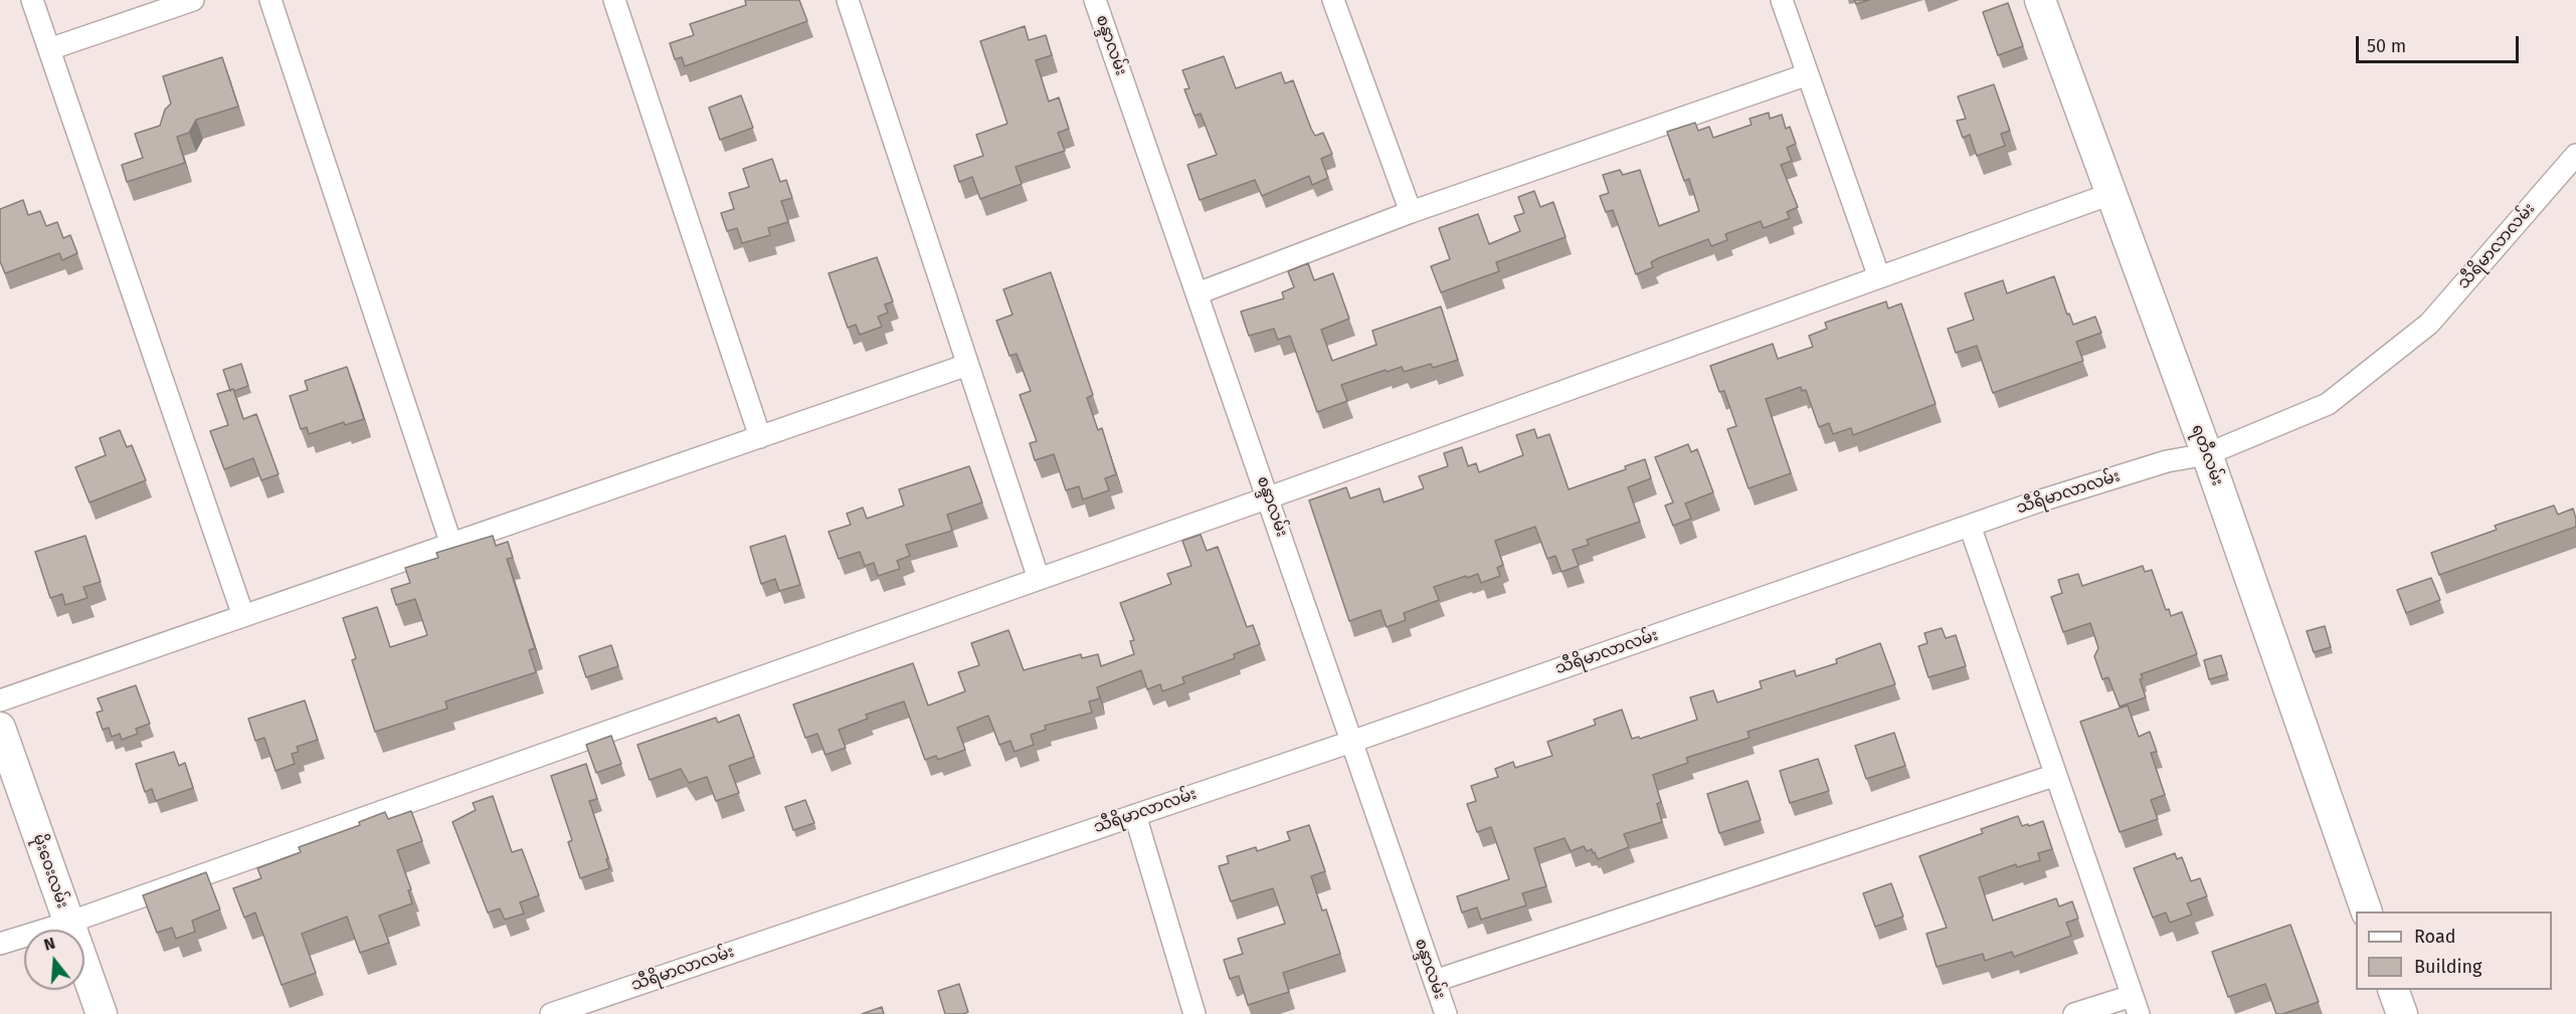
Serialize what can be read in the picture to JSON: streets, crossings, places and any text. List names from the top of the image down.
{
  "streets": {
    "street": [
      "စန္ဒာလမ်း",
      "သီရိမာလာလမ်း",
      "ရတီလမ်း",
      "မိုးဝေးလမ်း"
    ]
  },
  "crossings": [
    ["စန္ဒာလမ်း", "သီရိမာလာလမ်း"],
    ["သီရိမာလာလမ်း", "ရတီလမ်း"]
  ],
  "legend": ["Road", "Building"],
  "scale_bar": "50 m",
  "north": "top"
}
